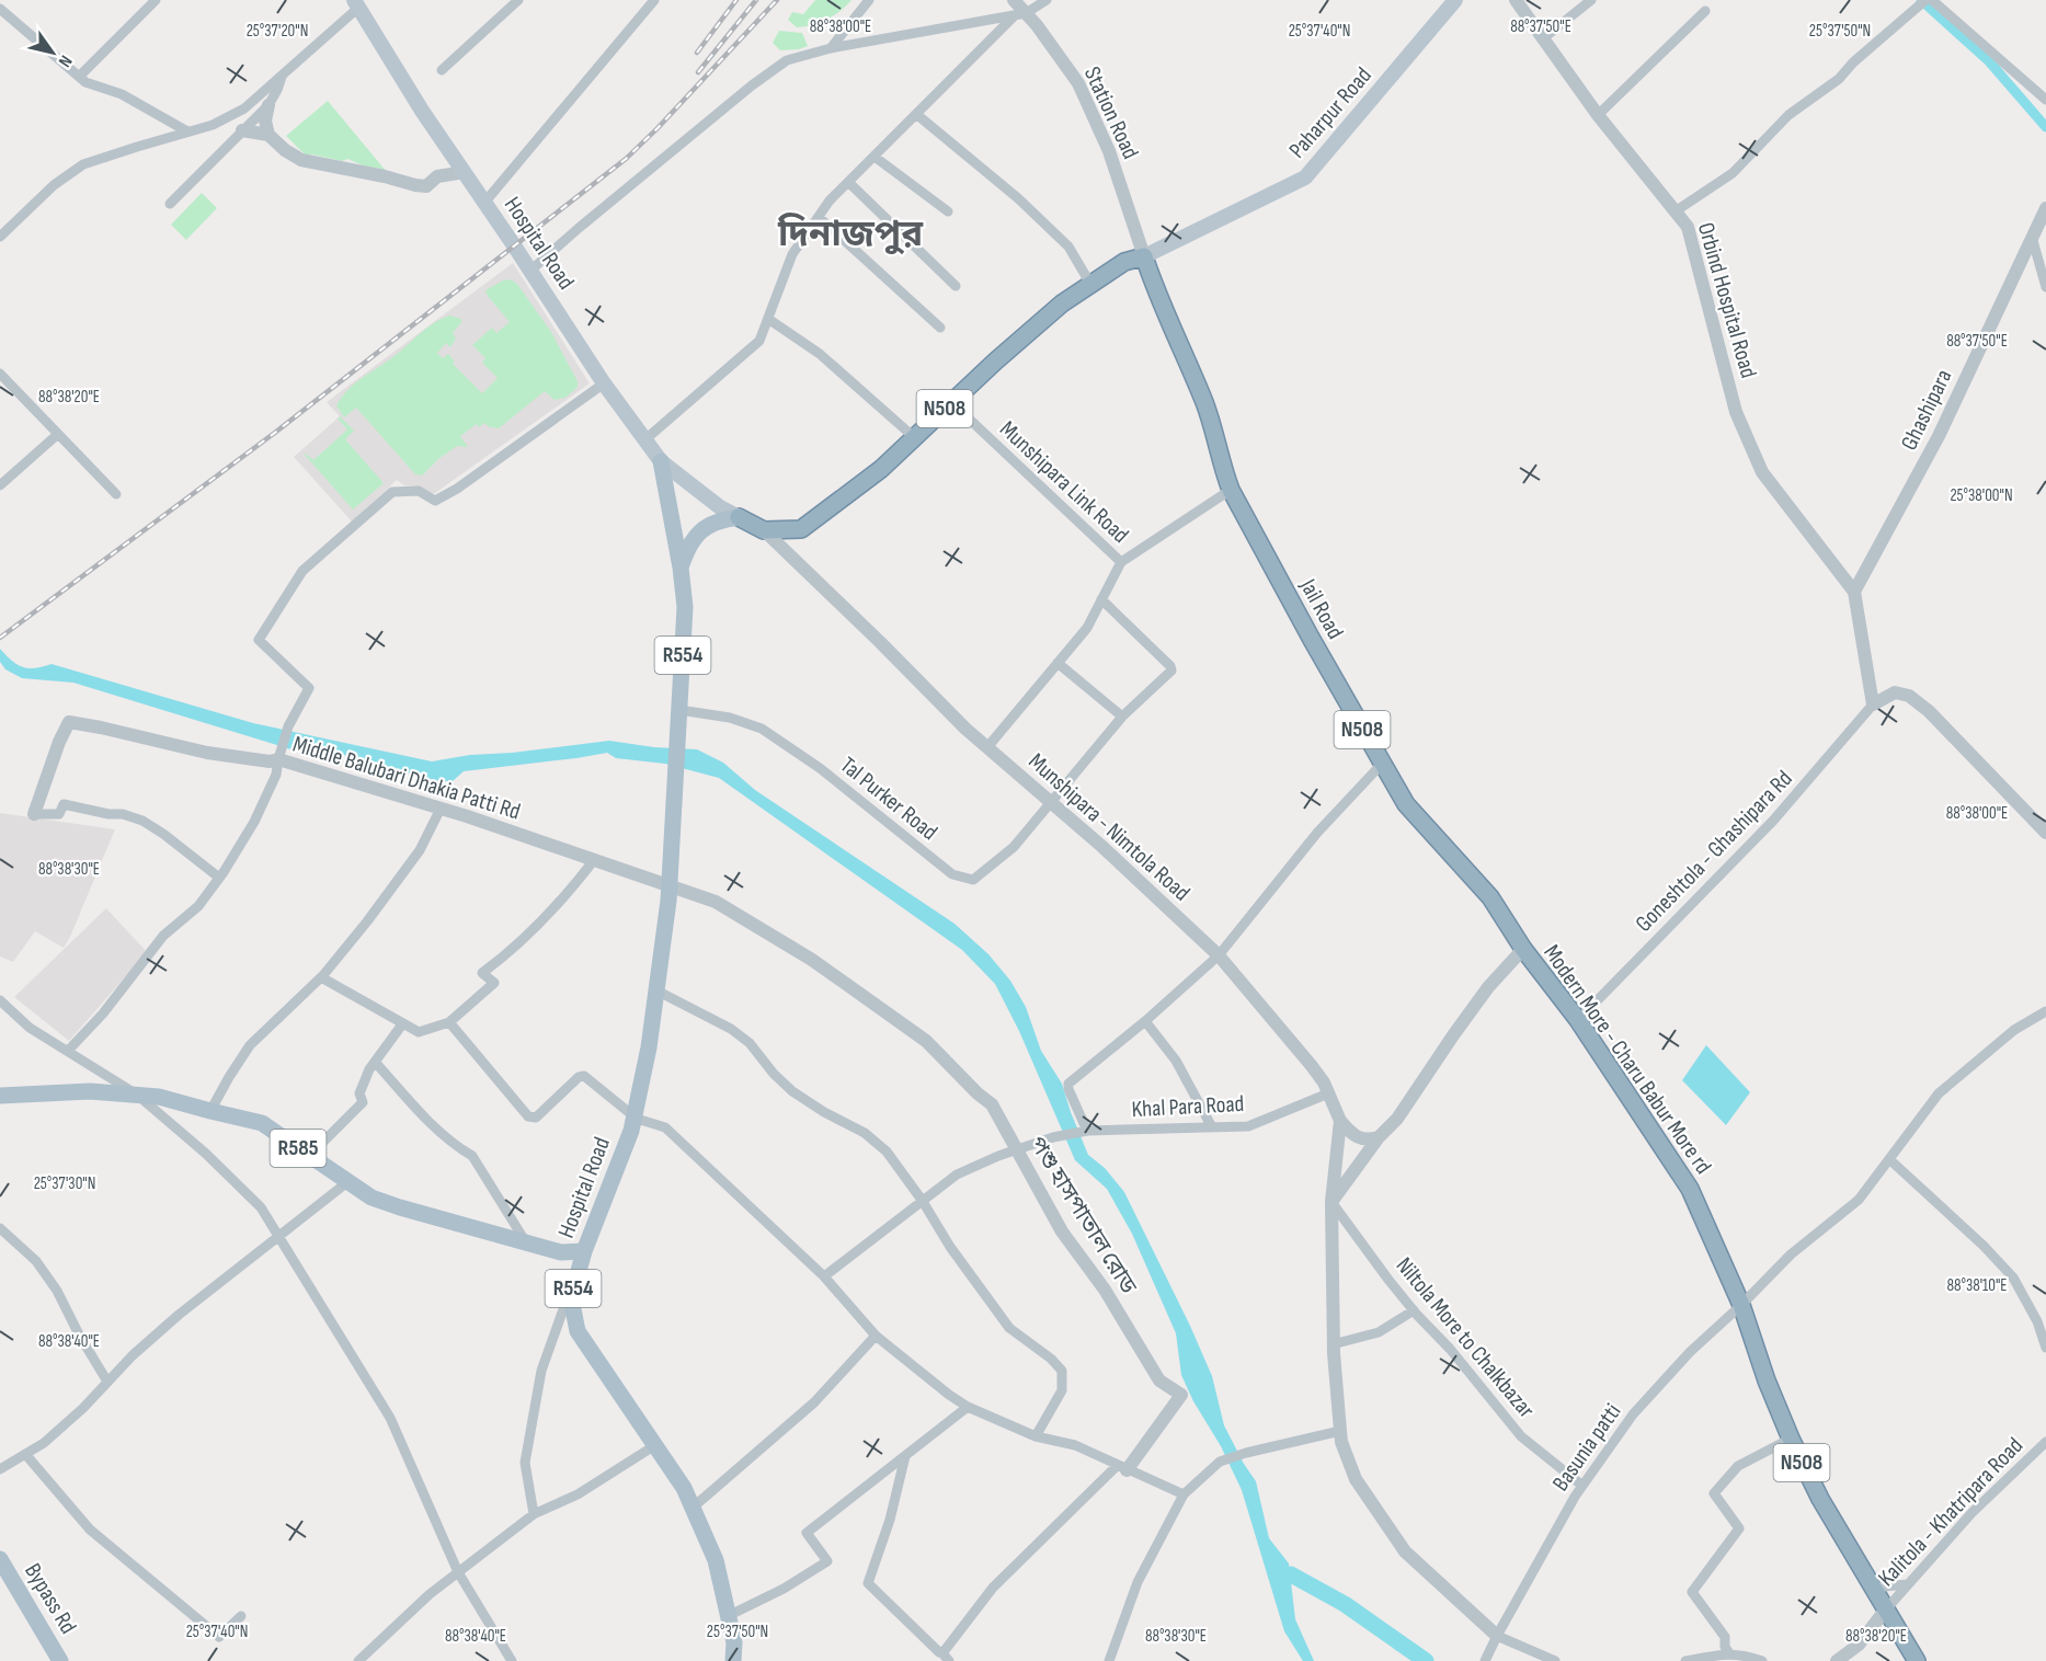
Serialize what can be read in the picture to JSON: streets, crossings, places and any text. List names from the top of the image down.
{
  "streets": {
    "highway": ["N508", "Jail Road", "Modern More - Charu Babur More rd"],
    "main road": [
      "Paharpur Road",
      "Hospital Road",
      "R554",
      "R585",
      "Bypass Rd"
    ],
    "street": [
      "Station Road",
      "Orbind Hospital Road",
      "Ghashipara",
      "Munshipara Link Road",
      "Middle Balubari Dhakia Patti Rd",
      "Tal Purker Road",
      "Munshipara - Nimtola Road",
      "Goneshtola - Ghashipara Rd",
      "Khal Para Road",
      "পশু হাসপাতাল রোড",
      "Niltola More to Chalkbazar",
      "Basunia patti",
      "Kalitola - Khatripara Road"
    ]
  },
  "crossings": [
    ["Station Road", "Paharpur Road"],
    ["Station Road", "N508"],
    ["Station Road", "Jail Road"],
    ["Paharpur Road", "N508"],
    ["Paharpur Road", "Jail Road"],
    ["Hospital Road", "N508"],
    ["Hospital Road", "R554"],
    ["Hospital Road", "Middle Balubari Dhakia Patti Rd"],
    ["Hospital Road", "Tal Purker Road"],
    ["Hospital Road", "R585"],
    ["Hospital Road", "পশু হাসপাতাল রোড"],
    ["Orbind Hospital Road", "Ghashipara"],
    ["N508", "Munshipara Link Road"],
    ["N508", "Jail Road"],
    ["N508", "Munshipara - Nimtola Road"],
    ["N508", "Modern More - Charu Babur More rd"],
    ["N508", "Basunia patti"],
    ["N508", "Kalitola - Khatripara Road"],
    ["Jail Road", "Modern More - Charu Babur More rd"],
    ["R554", "Tal Purker Road"],
    ["Middle Balubari Dhakia Patti Rd", "পশু হাসপাতাল রোড"],
    ["Tal Purker Road", "Munshipara - Nimtola Road"],
    ["Munshipara - Nimtola Road", "Khal Para Road"],
    ["Munshipara - Nimtola Road", "Niltola More to Chalkbazar"],
    ["Munshipara - Nimtola Road", "Basunia patti"],
    ["Goneshtola - Ghashipara Rd", "Modern More - Charu Babur More rd"],
    ["Modern More - Charu Babur More rd", "Basunia patti"],
    ["Khal Para Road", "পশু হাসপাতাল রোড"],
    ["Niltola More to Chalkbazar", "Basunia patti"]
  ],
  "districts": ["দিনাজপুর"],
  "north": "bottom right",
  "coordinates": [
    "88°38'00\"E",
    "88°37'50\"E",
    "25°37'20\"N",
    "25°37'40\"N",
    "25°37'50\"N",
    "88°38'20\"E",
    "25°38'00\"N",
    "88°38'30\"E",
    "25°37'30\"N",
    "88°38'10\"E",
    "88°38'40\"E"
  ]
}
